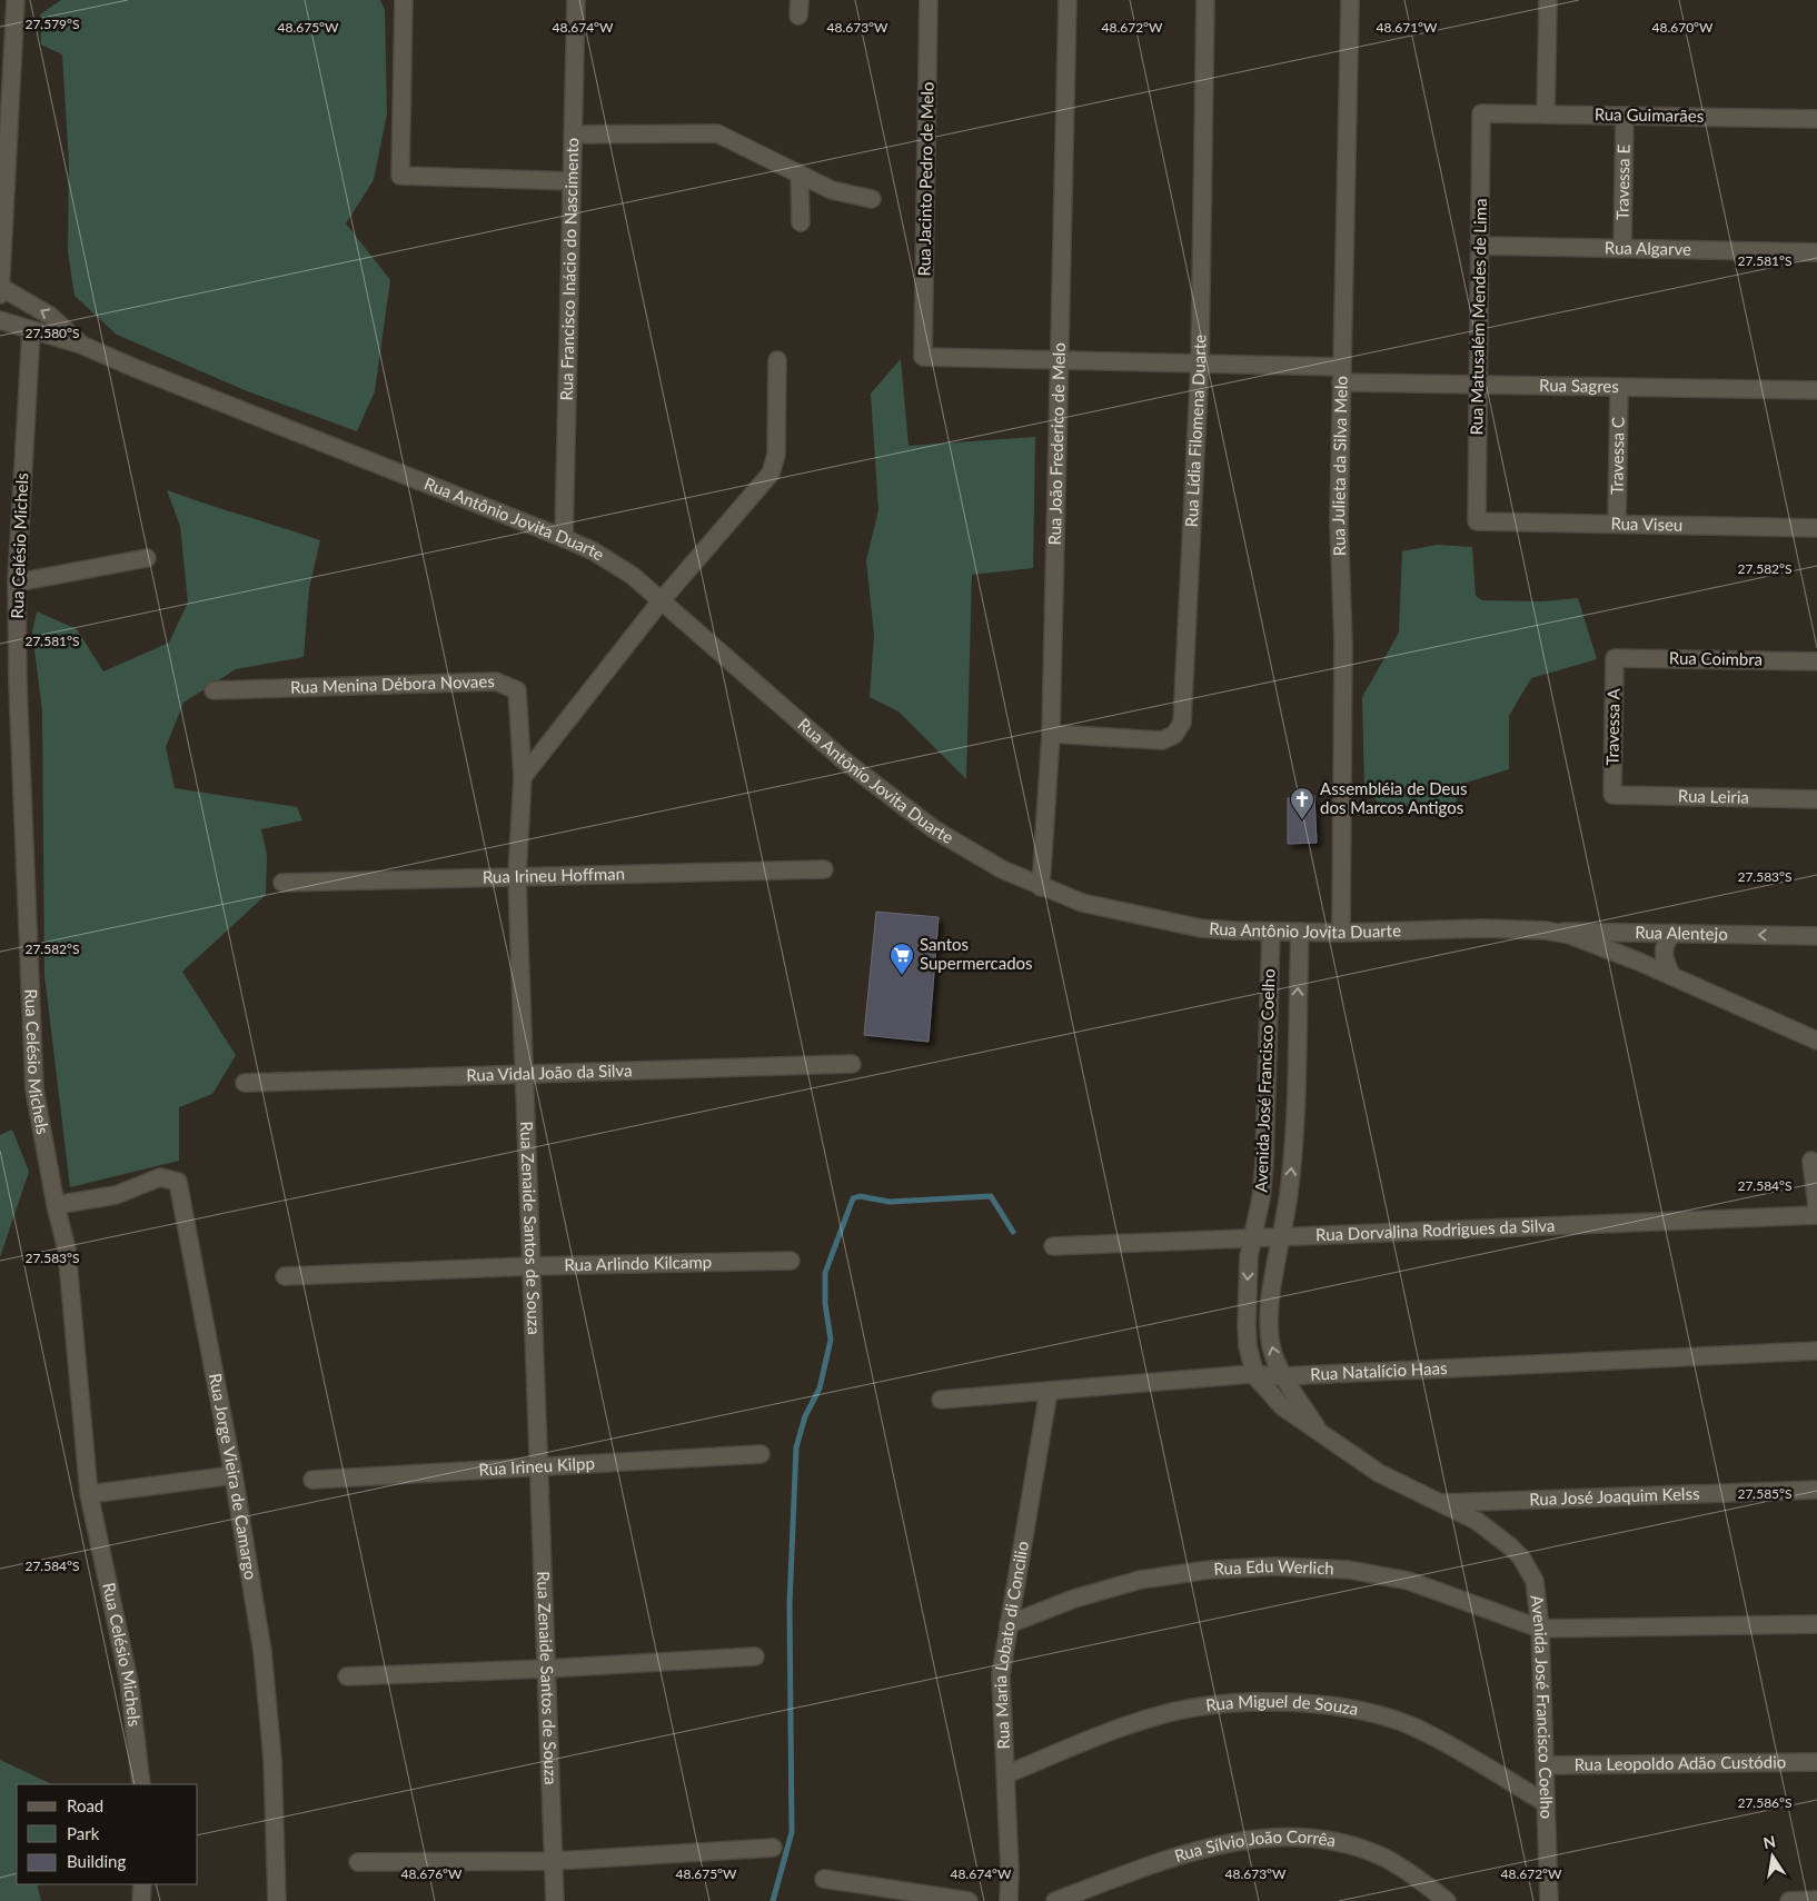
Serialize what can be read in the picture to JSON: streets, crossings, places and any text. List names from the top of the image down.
{
  "streets": {
    "street": [
      "Rua Guimarães",
      "Rua Jacinto Pedro de Melo",
      "Travessa E",
      "Rua Algarve",
      "Rua Francisco Inácio do Nascimento",
      "Rua Matusalém Mendes de Lima",
      "Rua Sagres",
      "Rua Lídia Filomena Duarte",
      "Rua João Frederico de Melo",
      "Travessa C",
      "Rua Julieta da Silva Melo",
      "Rua Antônio Jovita Duarte",
      "Rua Viseu",
      "Rua Celésio Michels",
      "Rua Coimbra",
      "Rua Menina Débora Novaes",
      "Travessa A",
      "Rua Leiria",
      "Rua Irineu Hoffman",
      "Rua Alentejo",
      "Rua Vidal João da Silva",
      "Avenida José Francisco Coelho",
      "Rua Zenaide Santos de Souza",
      "Rua Dorvalina Rodrigues da Silva",
      "Rua Arlindo Kilcamp",
      "Rua Natalício Haas",
      "Rua Irineu Kilpp",
      "Rua Jorge Vieira de Camargo",
      "Rua José Joaquim Kelss",
      "Rua Edu Werlich",
      "Rua Maria Lobato di Concilio",
      "Rua Miguel de Souza",
      "Rua Leopoldo Adão Custódio",
      "Rua Sílvio João Corrêa"
    ]
  },
  "crossings": [
    ["Rua Guimarães", "Travessa E"],
    ["Rua Guimarães", "Rua Matusalém Mendes de Lima"],
    ["Rua Jacinto Pedro de Melo", "Rua Sagres"],
    ["Travessa E", "Rua Algarve"],
    ["Rua Algarve", "Rua Matusalém Mendes de Lima"],
    ["Rua Francisco Inácio do Nascimento", "Rua Antônio Jovita Duarte"],
    ["Rua Matusalém Mendes de Lima", "Rua Sagres"],
    ["Rua Matusalém Mendes de Lima", "Rua Viseu"],
    ["Rua Sagres", "Rua Lídia Filomena Duarte"],
    ["Rua Sagres", "Rua João Frederico de Melo"],
    ["Rua Sagres", "Travessa C"],
    ["Rua Sagres", "Rua Julieta da Silva Melo"],
    ["Rua Lídia Filomena Duarte", "Rua João Frederico de Melo"],
    ["Rua João Frederico de Melo", "Rua Antônio Jovita Duarte"],
    ["Travessa C", "Rua Viseu"],
    ["Rua Julieta da Silva Melo", "Rua Antônio Jovita Duarte"],
    ["Rua Antônio Jovita Duarte", "Rua Celésio Michels"],
    ["Rua Antônio Jovita Duarte", "Rua Alentejo"],
    ["Rua Antônio Jovita Duarte", "Avenida José Francisco Coelho"],
    ["Rua Celésio Michels", "Rua Jorge Vieira de Camargo"],
    ["Rua Coimbra", "Travessa A"],
    ["Rua Menina Débora Novaes", "Rua Zenaide Santos de Souza"],
    ["Travessa A", "Rua Leiria"],
    ["Rua Irineu Hoffman", "Rua Zenaide Santos de Souza"],
    ["Rua Vidal João da Silva", "Rua Zenaide Santos de Souza"],
    ["Avenida José Francisco Coelho", "Rua Dorvalina Rodrigues da Silva"],
    ["Avenida José Francisco Coelho", "Rua Natalício Haas"],
    ["Avenida José Francisco Coelho", "Rua José Joaquim Kelss"],
    ["Avenida José Francisco Coelho", "Rua Edu Werlich"],
    ["Avenida José Francisco Coelho", "Rua Miguel de Souza"],
    ["Avenida José Francisco Coelho", "Rua Leopoldo Adão Custódio"],
    ["Rua Zenaide Santos de Souza", "Rua Arlindo Kilcamp"],
    ["Rua Zenaide Santos de Souza", "Rua Irineu Kilpp"],
    ["Rua Natalício Haas", "Rua Maria Lobato di Concilio"],
    ["Rua Edu Werlich", "Rua Maria Lobato di Concilio"],
    ["Rua Maria Lobato di Concilio", "Rua Miguel de Souza"]
  ],
  "one_way": ["Rua Alentejo"],
  "places": {
    "church": ["Assembléia de Deus dos Marcos Antigos"],
    "supermarket": ["Santos Supermercados"]
  },
  "legend": ["Road", "Park", "Building"],
  "north": "top",
  "coordinates": [
    "27.579°S",
    "48.675°W",
    "48.674°W",
    "48.673°W",
    "48.672°W",
    "48.671°W",
    "48.670°W",
    "27.581°S",
    "27.580°S",
    "27.582°S",
    "27.583°S",
    "27.584°S",
    "27.585°S",
    "27.586°S",
    "48.676°W"
  ]
}
